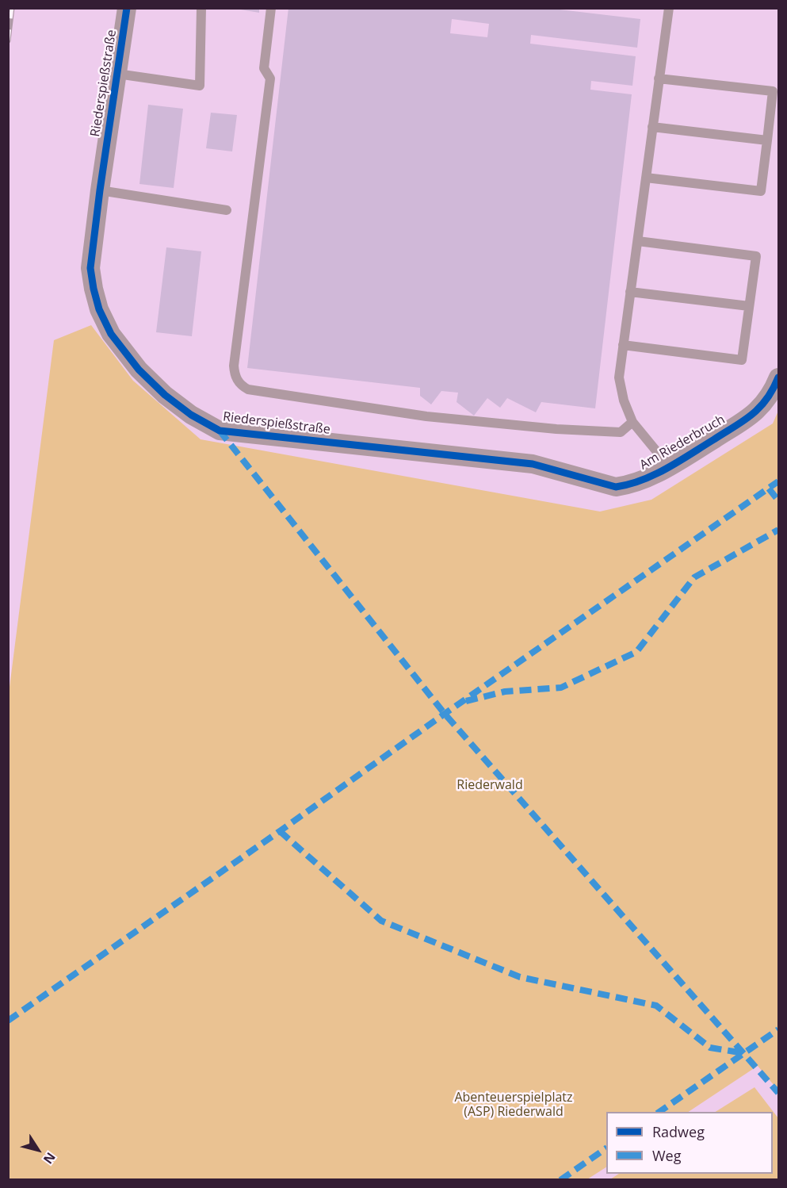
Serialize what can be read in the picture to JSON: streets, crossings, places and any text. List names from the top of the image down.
{
  "streets": {
    "street": ["Riederspießstraße", "Am Riederbruch"]
  },
  "crossings": [
    ["Riederspießstraße", "Am Riederbruch"]
  ],
  "parks": ["Riederwald", "Abenteuerspielplatz (ASP) Riederwald"],
  "legend": ["Radweg", "Weg"],
  "north": "bottom right"
}
